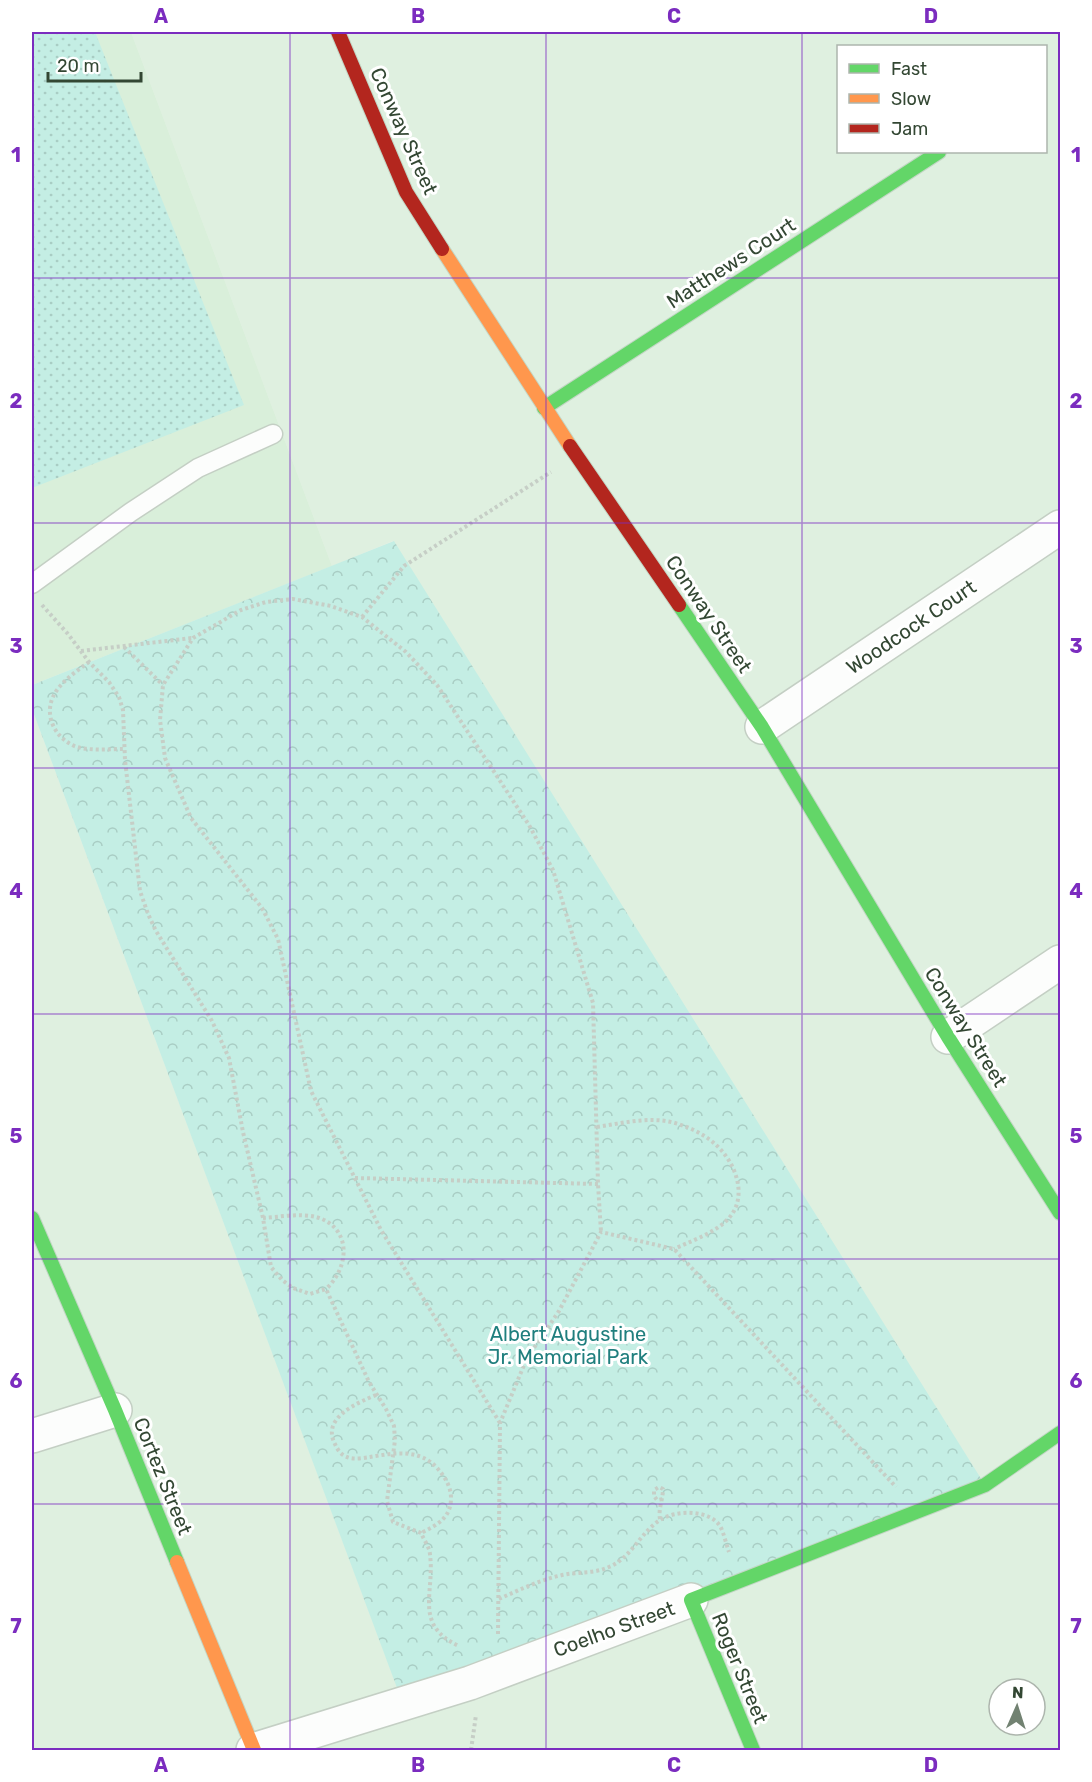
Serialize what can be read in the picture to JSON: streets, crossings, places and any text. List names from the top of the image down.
{
  "streets": {
    "street": [
      "Conway Street",
      "Matthews Court",
      "Woodcock Court",
      "Cortez Street",
      "Coelho Street",
      "Roger Street"
    ]
  },
  "crossings": [
    ["Conway Street", "Matthews Court"],
    ["Conway Street", "Woodcock Court"],
    ["Cortez Street", "Coelho Street"],
    ["Coelho Street", "Roger Street"]
  ],
  "parks": ["Albert Augustine Jr. Memorial Park"],
  "legend": ["Fast", "Slow", "Jam"],
  "scale_bar": "20 m",
  "north": "top",
  "grid": {
    "columns": [
      "A",
      "B",
      "C",
      "D"
    ],
    "rows": [
      "1",
      "2",
      "3",
      "4",
      "5",
      "6",
      "7"
    ]
  }
}
